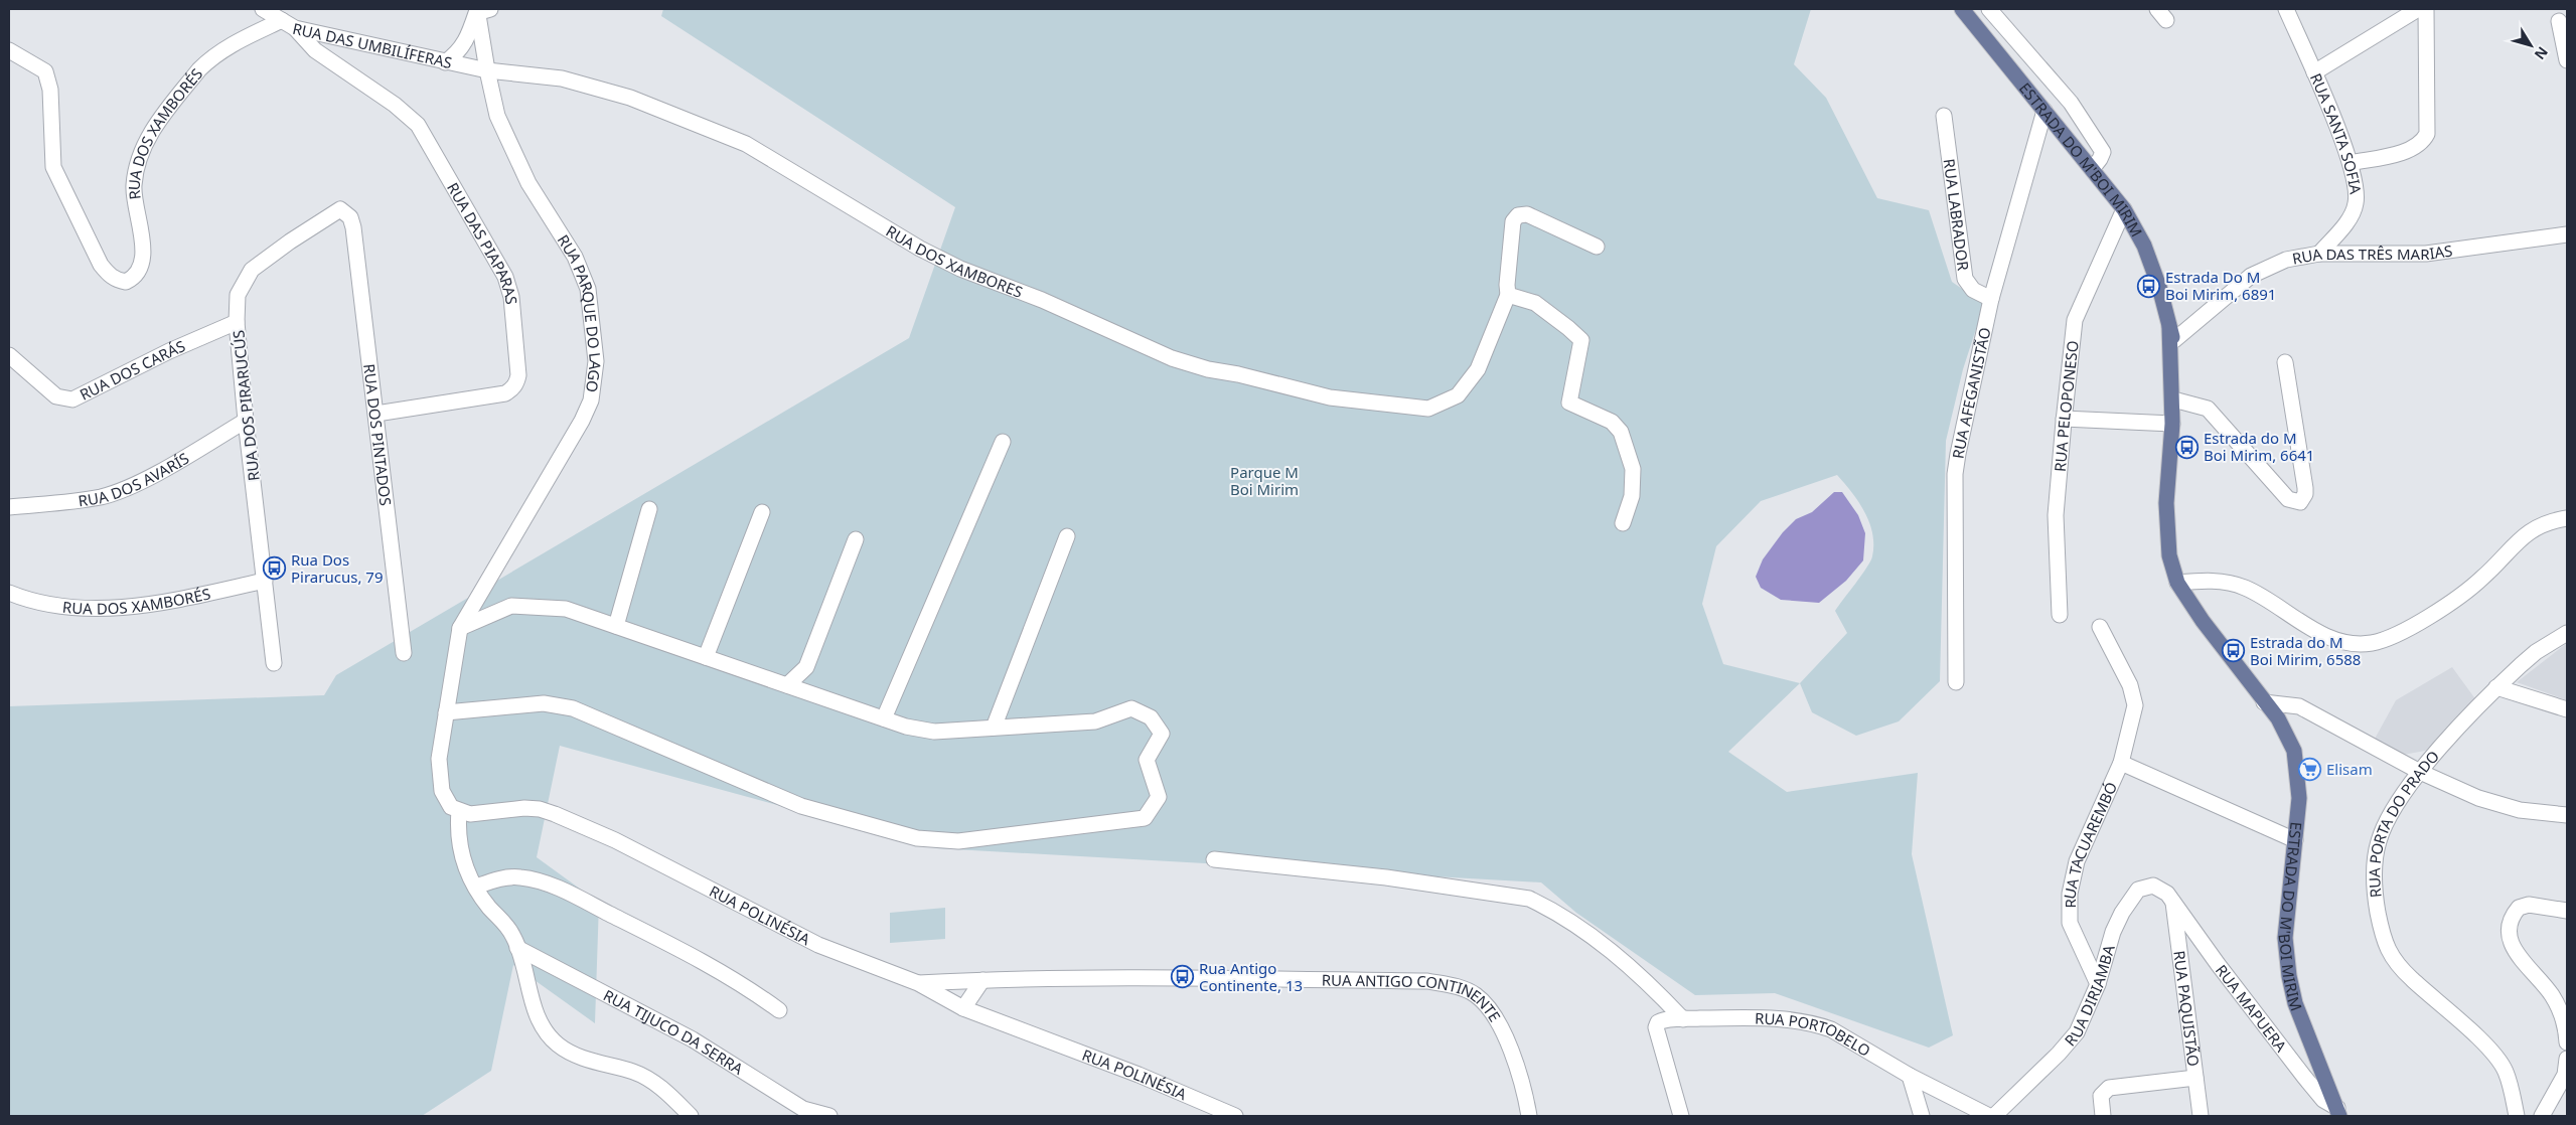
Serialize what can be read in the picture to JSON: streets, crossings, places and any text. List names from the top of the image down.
{
  "streets": {
    "main road": ["ESTRADA DO M'BOI MIRIM"],
    "street": [
      "RUA DAS UMBILÍFERAS",
      "RUA SANTA SOFIA",
      "RUA DOS XAMBORÉS",
      "RUA LABRADOR",
      "RUA DAS PIAPARAS",
      "RUA DAS TRÊS MARIAS",
      "RUA DOS XAMBORES",
      "RUA PARQUE DO LAGO",
      "RUA DOS CARÁS",
      "RUA AFEGANISTÃO",
      "RUA DOS PIRARUCÚS",
      "RUA PELOPONESO",
      "RUA DOS PINTADOS",
      "RUA DOS AVARÍS",
      "RUA PORTA DO PRADO",
      "RUA TACUAREMBÓ",
      "RUA POLINÉSIA",
      "RUA DIRIAMBA",
      "RUA ANTIGO CONTINENTE",
      "RUA PAQUISTÃO",
      "RUA MAPUERA",
      "RUA TIJUCO DA SERRA",
      "RUA PORTOBELO"
    ]
  },
  "crossings": [
    ["RUA DAS UMBILÍFERAS", "RUA DOS XAMBORÉS"],
    ["RUA DAS UMBILÍFERAS", "RUA DAS PIAPARAS"],
    ["RUA DAS UMBILÍFERAS", "RUA DOS XAMBORES"],
    ["RUA DAS UMBILÍFERAS", "RUA PARQUE DO LAGO"],
    ["RUA SANTA SOFIA", "RUA DAS TRÊS MARIAS"],
    ["RUA DOS XAMBORÉS", "RUA DAS PIAPARAS"],
    ["RUA DOS XAMBORÉS", "RUA DOS PIRARUCÚS"],
    ["ESTRADA DO M'BOI MIRIM", "RUA DAS TRÊS MARIAS"],
    ["ESTRADA DO M'BOI MIRIM", "RUA AFEGANISTÃO"],
    ["ESTRADA DO M'BOI MIRIM", "RUA PELOPONESO"],
    ["ESTRADA DO M'BOI MIRIM", "RUA TACUAREMBÓ"],
    ["ESTRADA DO M'BOI MIRIM", "RUA MAPUERA"],
    ["RUA LABRADOR", "RUA AFEGANISTÃO"],
    ["RUA DAS PIAPARAS", "RUA DOS PINTADOS"],
    ["RUA DOS CARÁS", "RUA DOS PIRARUCÚS"],
    ["RUA DOS PIRARUCÚS", "RUA DOS PINTADOS"],
    ["RUA DOS PIRARUCÚS", "RUA DOS AVARÍS"],
    ["RUA TACUAREMBÓ", "RUA DIRIAMBA"],
    ["RUA POLINÉSIA", "RUA ANTIGO CONTINENTE"],
    ["RUA DIRIAMBA", "RUA PAQUISTÃO"],
    ["RUA DIRIAMBA", "RUA MAPUERA"],
    ["RUA PAQUISTÃO", "RUA MAPUERA"]
  ],
  "parks": ["Parque M Boi Mirim"],
  "places": {
    "bus stop": [
      "Estrada Do M Boi Mirim, 6891",
      "Estrada do M Boi Mirim, 6641",
      "Rua Dos Pirarucus, 79",
      "Estrada do M Boi Mirim, 6588",
      "Rua Antigo Continente, 13"
    ],
    "supermarket": ["Elisam"]
  },
  "north": "bottom right"
}
